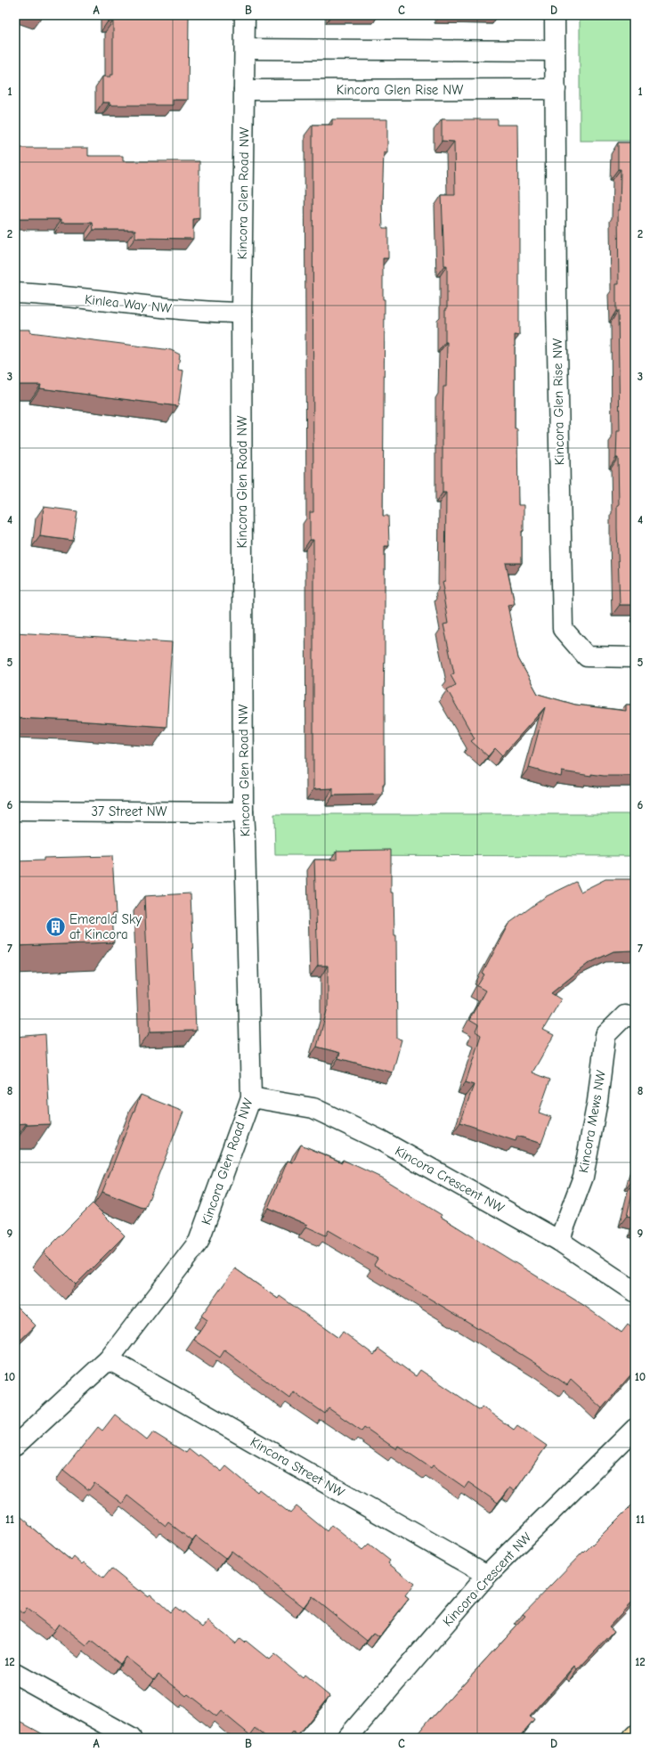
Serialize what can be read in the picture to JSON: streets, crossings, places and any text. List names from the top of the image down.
{
  "streets": {
    "street": [
      "Kincora Glen Rise NW",
      "Kincora Glen Road NW",
      "Kinlea Way NW",
      "37 Street NW",
      "Kincora Mews NW",
      "Kincora Crescent NW",
      "Kincora Street NW"
    ]
  },
  "crossings": [
    ["Kincora Glen Rise NW", "Kincora Glen Road NW"],
    ["Kincora Glen Road NW", "Kinlea Way NW"],
    ["Kincora Glen Road NW", "37 Street NW"],
    ["Kincora Glen Road NW", "Kincora Crescent NW"],
    ["Kincora Glen Road NW", "Kincora Street NW"],
    ["Kincora Mews NW", "Kincora Crescent NW"],
    ["Kincora Crescent NW", "Kincora Street NW"]
  ],
  "places": {
    "building": ["Emerald Sky at Kincora"]
  },
  "grid": {
    "columns": [
      "A",
      "B",
      "C",
      "D"
    ],
    "rows": [
      "1",
      "2",
      "3",
      "4",
      "5",
      "6",
      "7",
      "8",
      "9",
      "10",
      "11",
      "12"
    ]
  }
}
